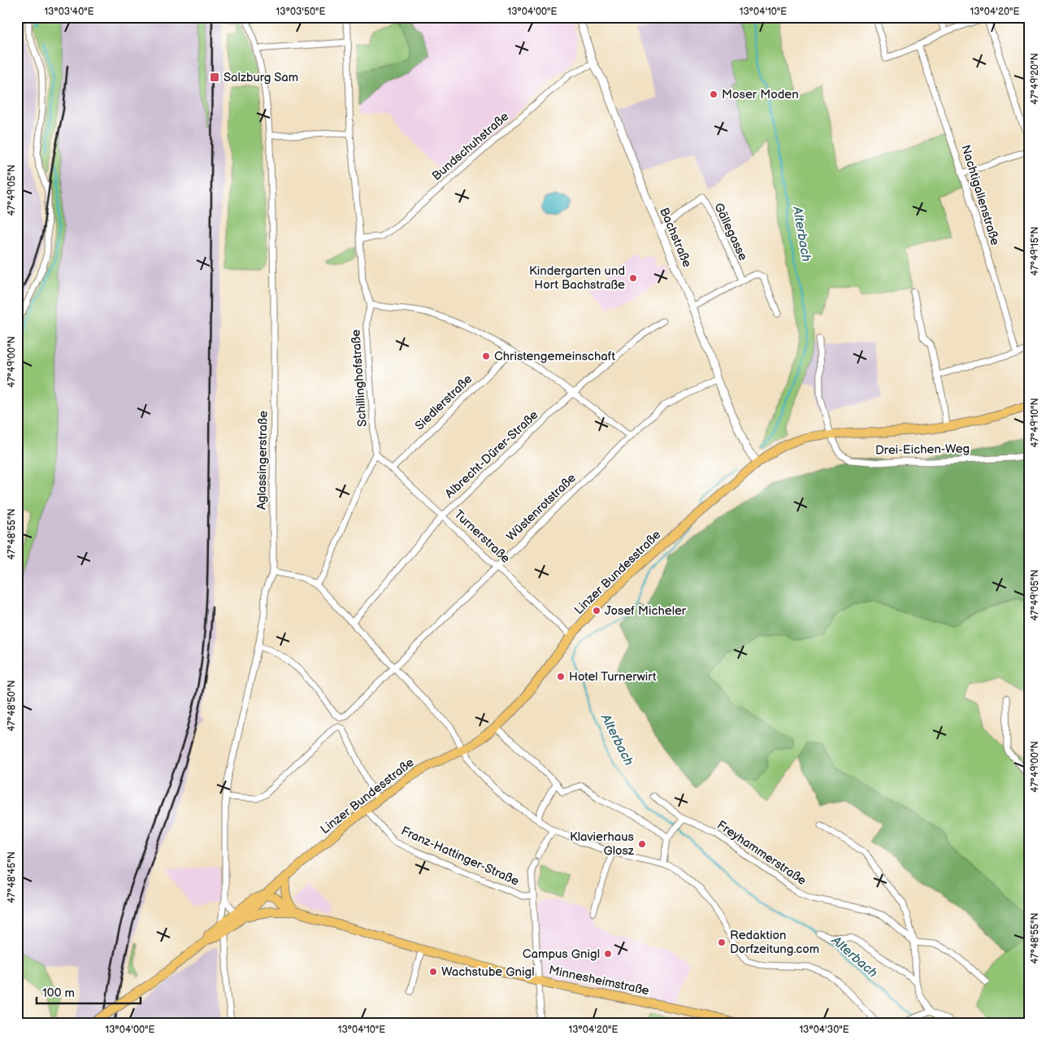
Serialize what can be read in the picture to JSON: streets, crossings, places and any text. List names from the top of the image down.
{
  "streets": {
    "main road": ["Linzer Bundesstraße", "Minnesheimstraße"],
    "street": [
      "Bundschuhstraße",
      "Nachtigallenstraße",
      "Gällegasse",
      "Bachstraße",
      "Schillinghofstraße",
      "Siedlerstraße",
      "Drei-Eichen-Weg",
      "Albrecht-Dürer-Straße",
      "Aglassingerstraße",
      "Wüstenrotstraße",
      "Turnerstraße",
      "Freyhammerstraße",
      "Franz-Hattinger-Straße"
    ]
  },
  "crossings": [
    ["Bundschuhstraße", "Bachstraße"],
    ["Bundschuhstraße", "Schillinghofstraße"],
    ["Gällegasse", "Bachstraße"],
    ["Bachstraße", "Wüstenrotstraße"],
    ["Bachstraße", "Linzer Bundesstraße"],
    ["Schillinghofstraße", "Turnerstraße"],
    ["Siedlerstraße", "Turnerstraße"],
    ["Drei-Eichen-Weg", "Linzer Bundesstraße"],
    ["Albrecht-Dürer-Straße", "Turnerstraße"],
    ["Aglassingerstraße", "Wüstenrotstraße"],
    ["Aglassingerstraße", "Linzer Bundesstraße"],
    ["Wüstenrotstraße", "Turnerstraße"],
    ["Turnerstraße", "Linzer Bundesstraße"],
    ["Linzer Bundesstraße", "Franz-Hattinger-Straße"],
    ["Linzer Bundesstraße", "Minnesheimstraße"]
  ],
  "water": ["Alterbach"],
  "places": {
    "transit": ["Salzburg Sam"],
    "other": [
      "Moser Moden",
      "Kindergarten und Hort Bachstraße",
      "Christengemeinschaft",
      "Josef Micheler",
      "Hotel Turnerwirt",
      "Klavierhaus Glosz",
      "Redaktion Dorfzeitung.com",
      "Campus Gnigl",
      "Wachstube Gnigl"
    ]
  },
  "scale_bar": "100 m",
  "coordinates": [
    "13°03'40\"E",
    "13°03'50\"E",
    "13°04'00\"E",
    "13°04'10\"E",
    "13°04'20\"E",
    "47°49'20\"N",
    "47°49'05\"N",
    "47°49'15\"N",
    "47°49'00\"N",
    "47°49'10\"N",
    "47°48'55\"N",
    "47°48'50\"N",
    "47°48'45\"N",
    "13°04'30\"E"
  ]
}
